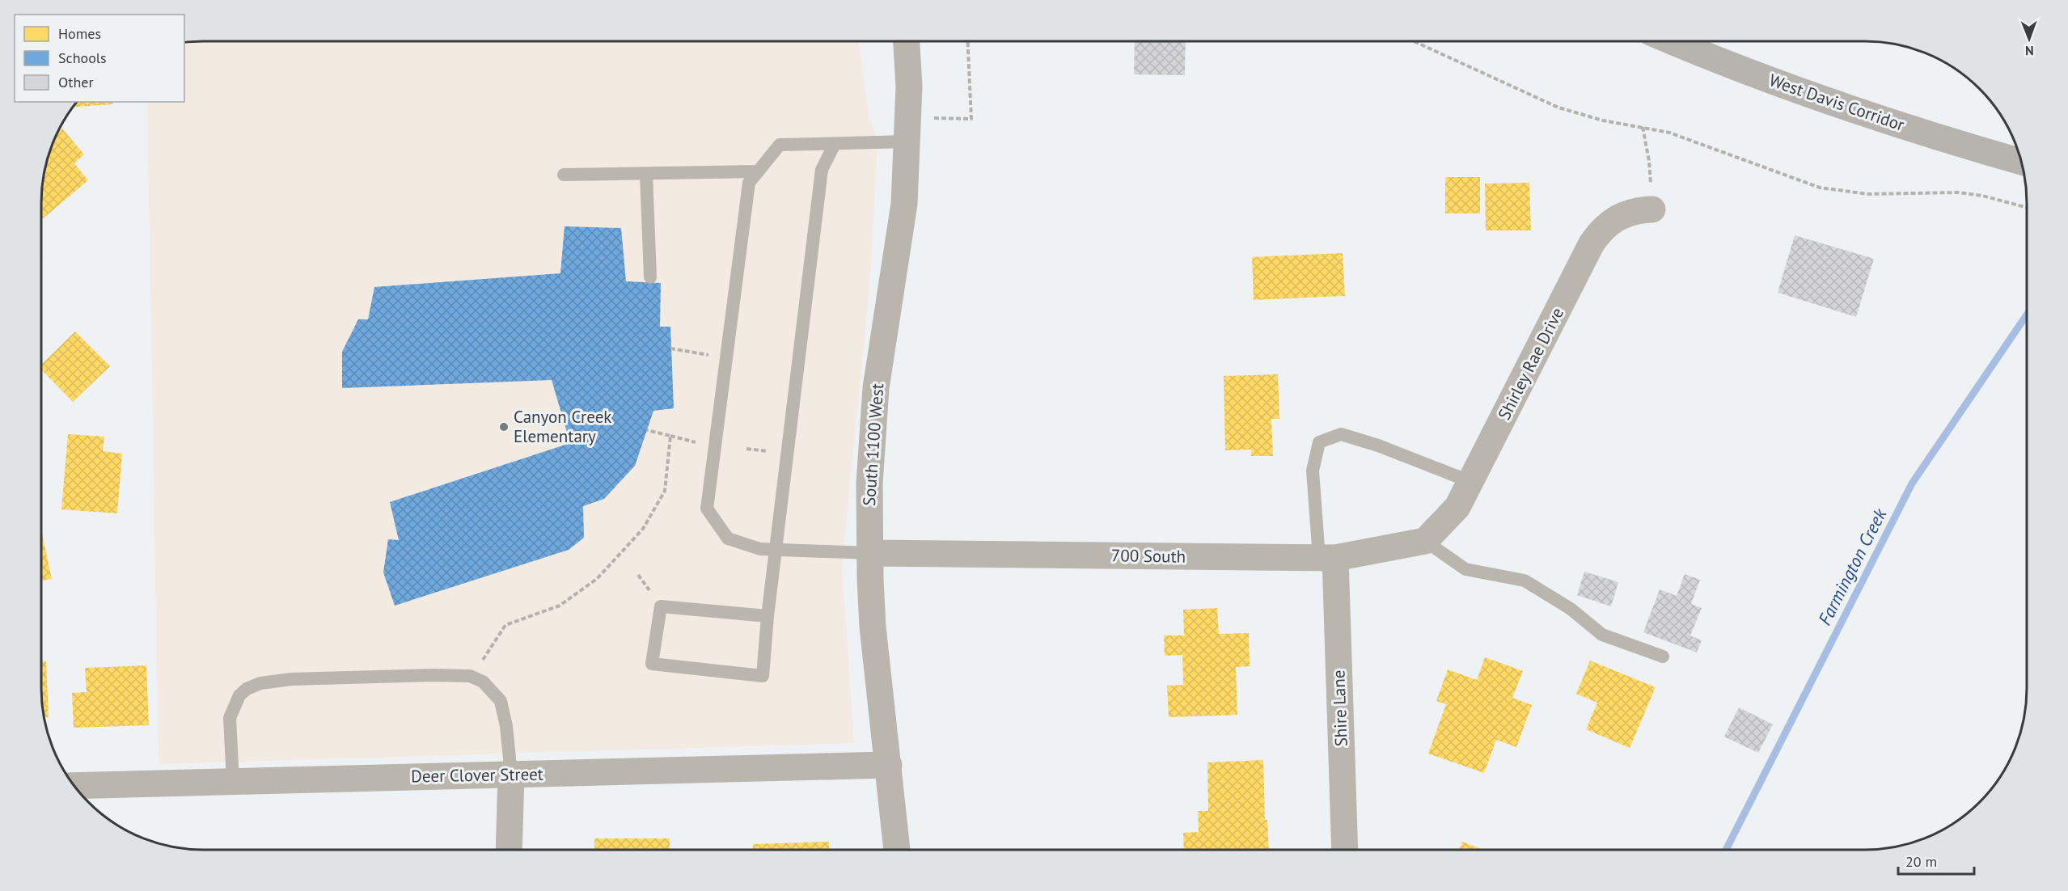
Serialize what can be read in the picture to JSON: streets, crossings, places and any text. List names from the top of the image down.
{
  "streets": {
    "highway": ["West Davis Corridor"],
    "street": [
      "Shirley Rae Drive",
      "South 1100 West",
      "700 South",
      "Shire Lane",
      "Deer Clover Street"
    ]
  },
  "crossings": [
    ["Shirley Rae Drive", "700 South"],
    ["South 1100 West", "700 South"],
    ["South 1100 West", "Deer Clover Street"],
    ["700 South", "Shire Lane"]
  ],
  "water": ["Farmington Creek"],
  "places": ["Canyon Creek Elementary"],
  "legend": ["Homes", "Schools", "Other"],
  "scale_bar": "20 m",
  "north": "bottom"
}
